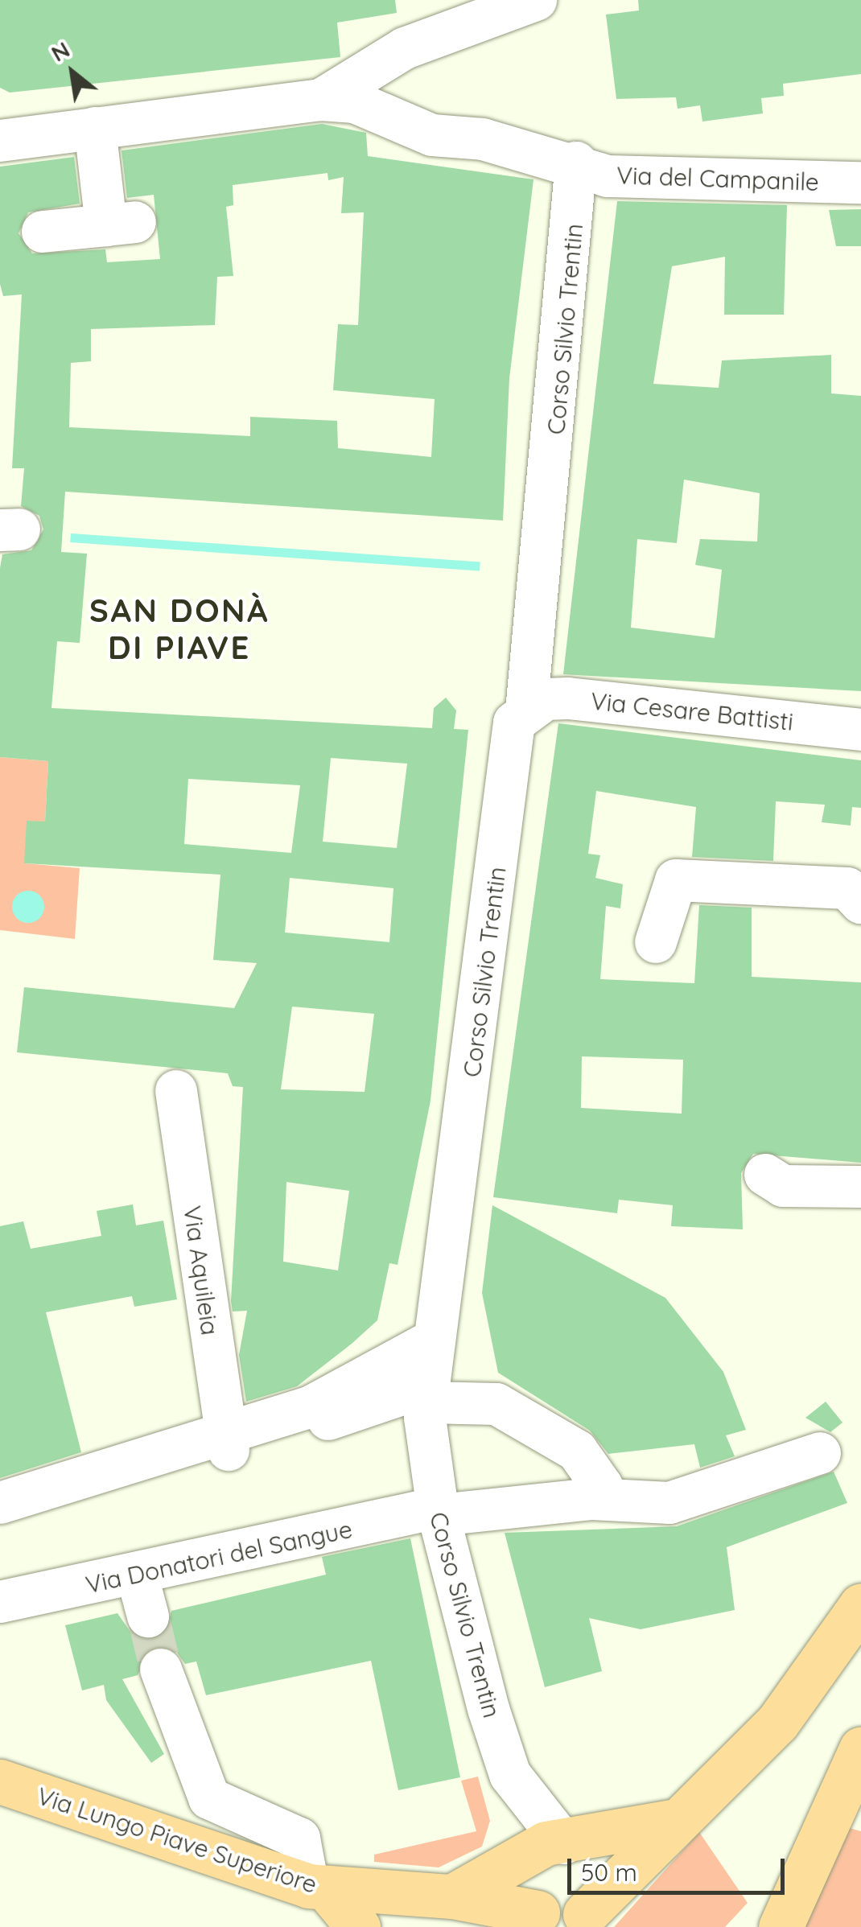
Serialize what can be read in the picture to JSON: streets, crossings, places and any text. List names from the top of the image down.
{
  "streets": {
    "main road": ["Corso Silvio Trentin", "Via Lungo Piave Superiore"],
    "street": [
      "Via del Campanile",
      "Via Cesare Battisti",
      "Via Aquileia",
      "Via Donatori del Sangue"
    ]
  },
  "crossings": [
    ["Via del Campanile", "Corso Silvio Trentin"],
    ["Corso Silvio Trentin", "Via Cesare Battisti"],
    ["Corso Silvio Trentin", "Via Donatori del Sangue"],
    ["Corso Silvio Trentin", "Via Lungo Piave Superiore"]
  ],
  "districts": ["SAN DONÀ DI PIAVE"],
  "scale_bar": "50 m",
  "north": "top left"
}
